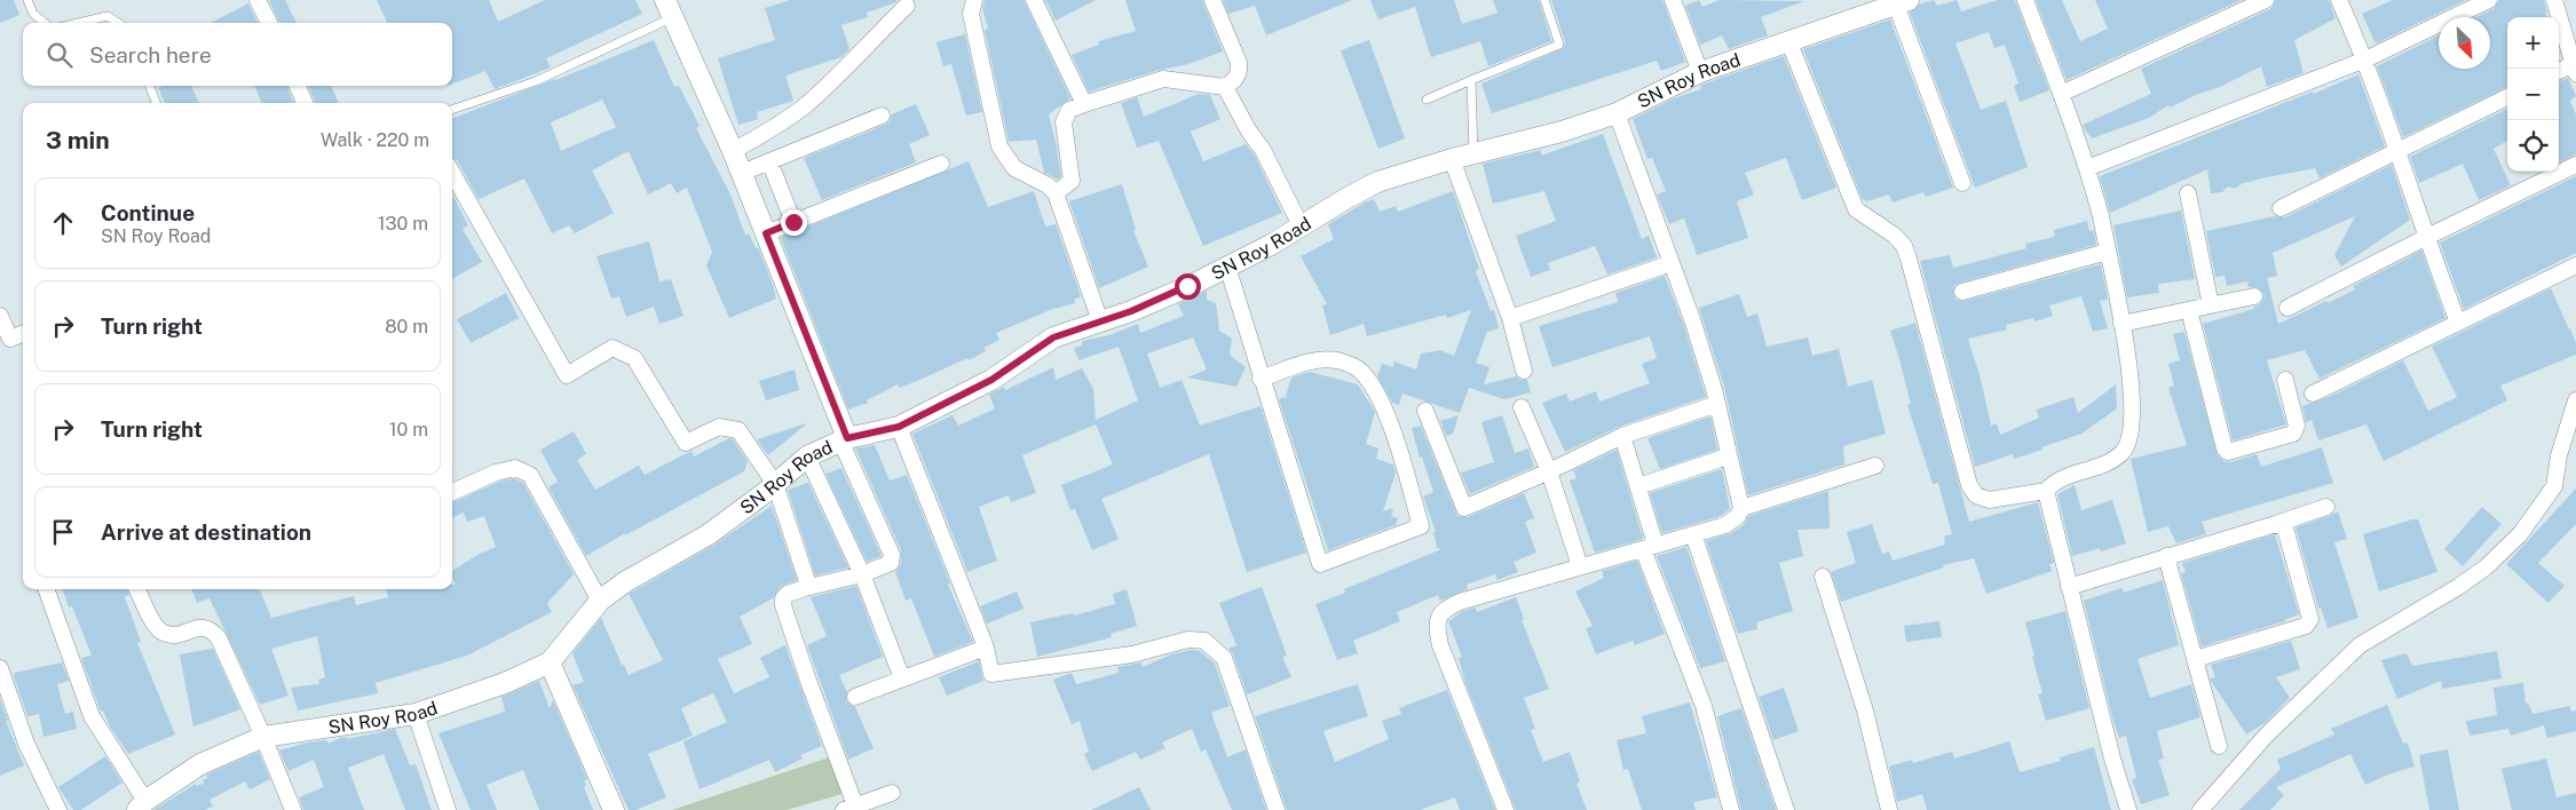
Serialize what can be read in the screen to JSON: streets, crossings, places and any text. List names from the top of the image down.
{
  "streets": {
    "street": ["SN Roy Road"]
  },
  "north": "bottom right",
  "page": {
    "map_buttons": ["+", "−"],
    "search": "Search here",
    "heading": ["3 min", "Walk · 220 m"],
    "list": [
      ["Continue", "SN Roy Road", "130 m"],
      ["Turn right", "80 m"],
      ["Turn right", "10 m"],
      "Arrive at destination"
    ]
  }
}
